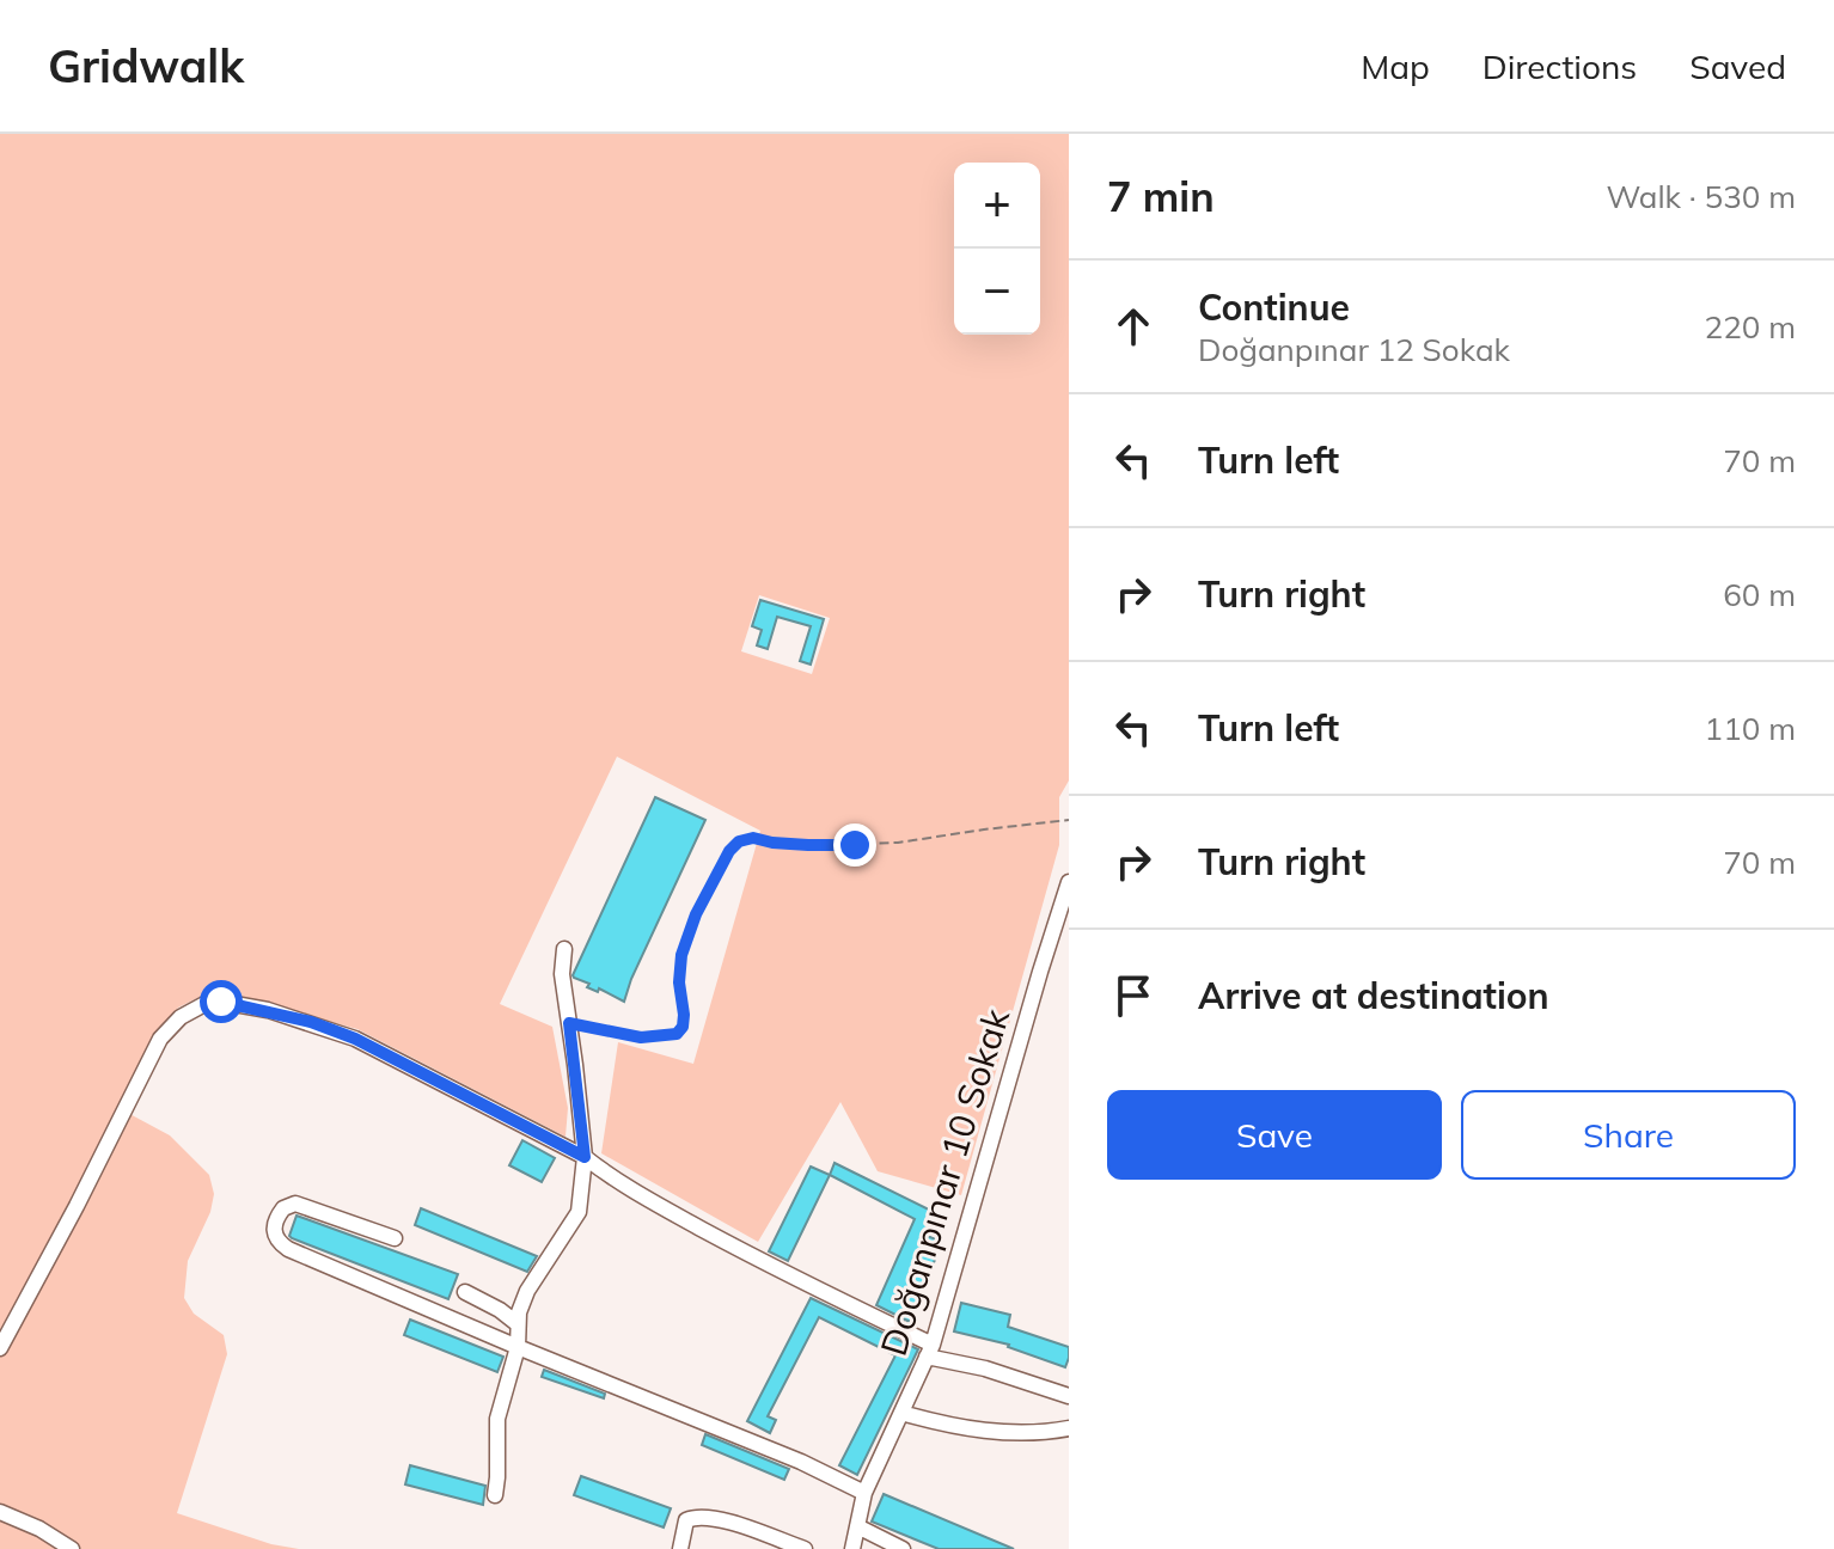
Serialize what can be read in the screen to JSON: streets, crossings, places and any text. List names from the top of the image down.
{
  "streets": {
    "lane": ["Doğanpınar 10 Sokak"]
  },
  "page": {
    "header": "Gridwalk",
    "nav": ["Map", "Directions", "Saved"],
    "heading": ["7 min", "Walk · 530 m"],
    "map_buttons": ["+", "−"],
    "list": [
      ["Continue", "Doğanpınar 12 Sokak", "220 m"],
      ["Turn left", "70 m"],
      ["Turn right", "60 m"],
      ["Turn left", "110 m"],
      ["Turn right", "70 m"],
      "Arrive at destination"
    ],
    "buttons": ["Save", "Share"]
  }
}
